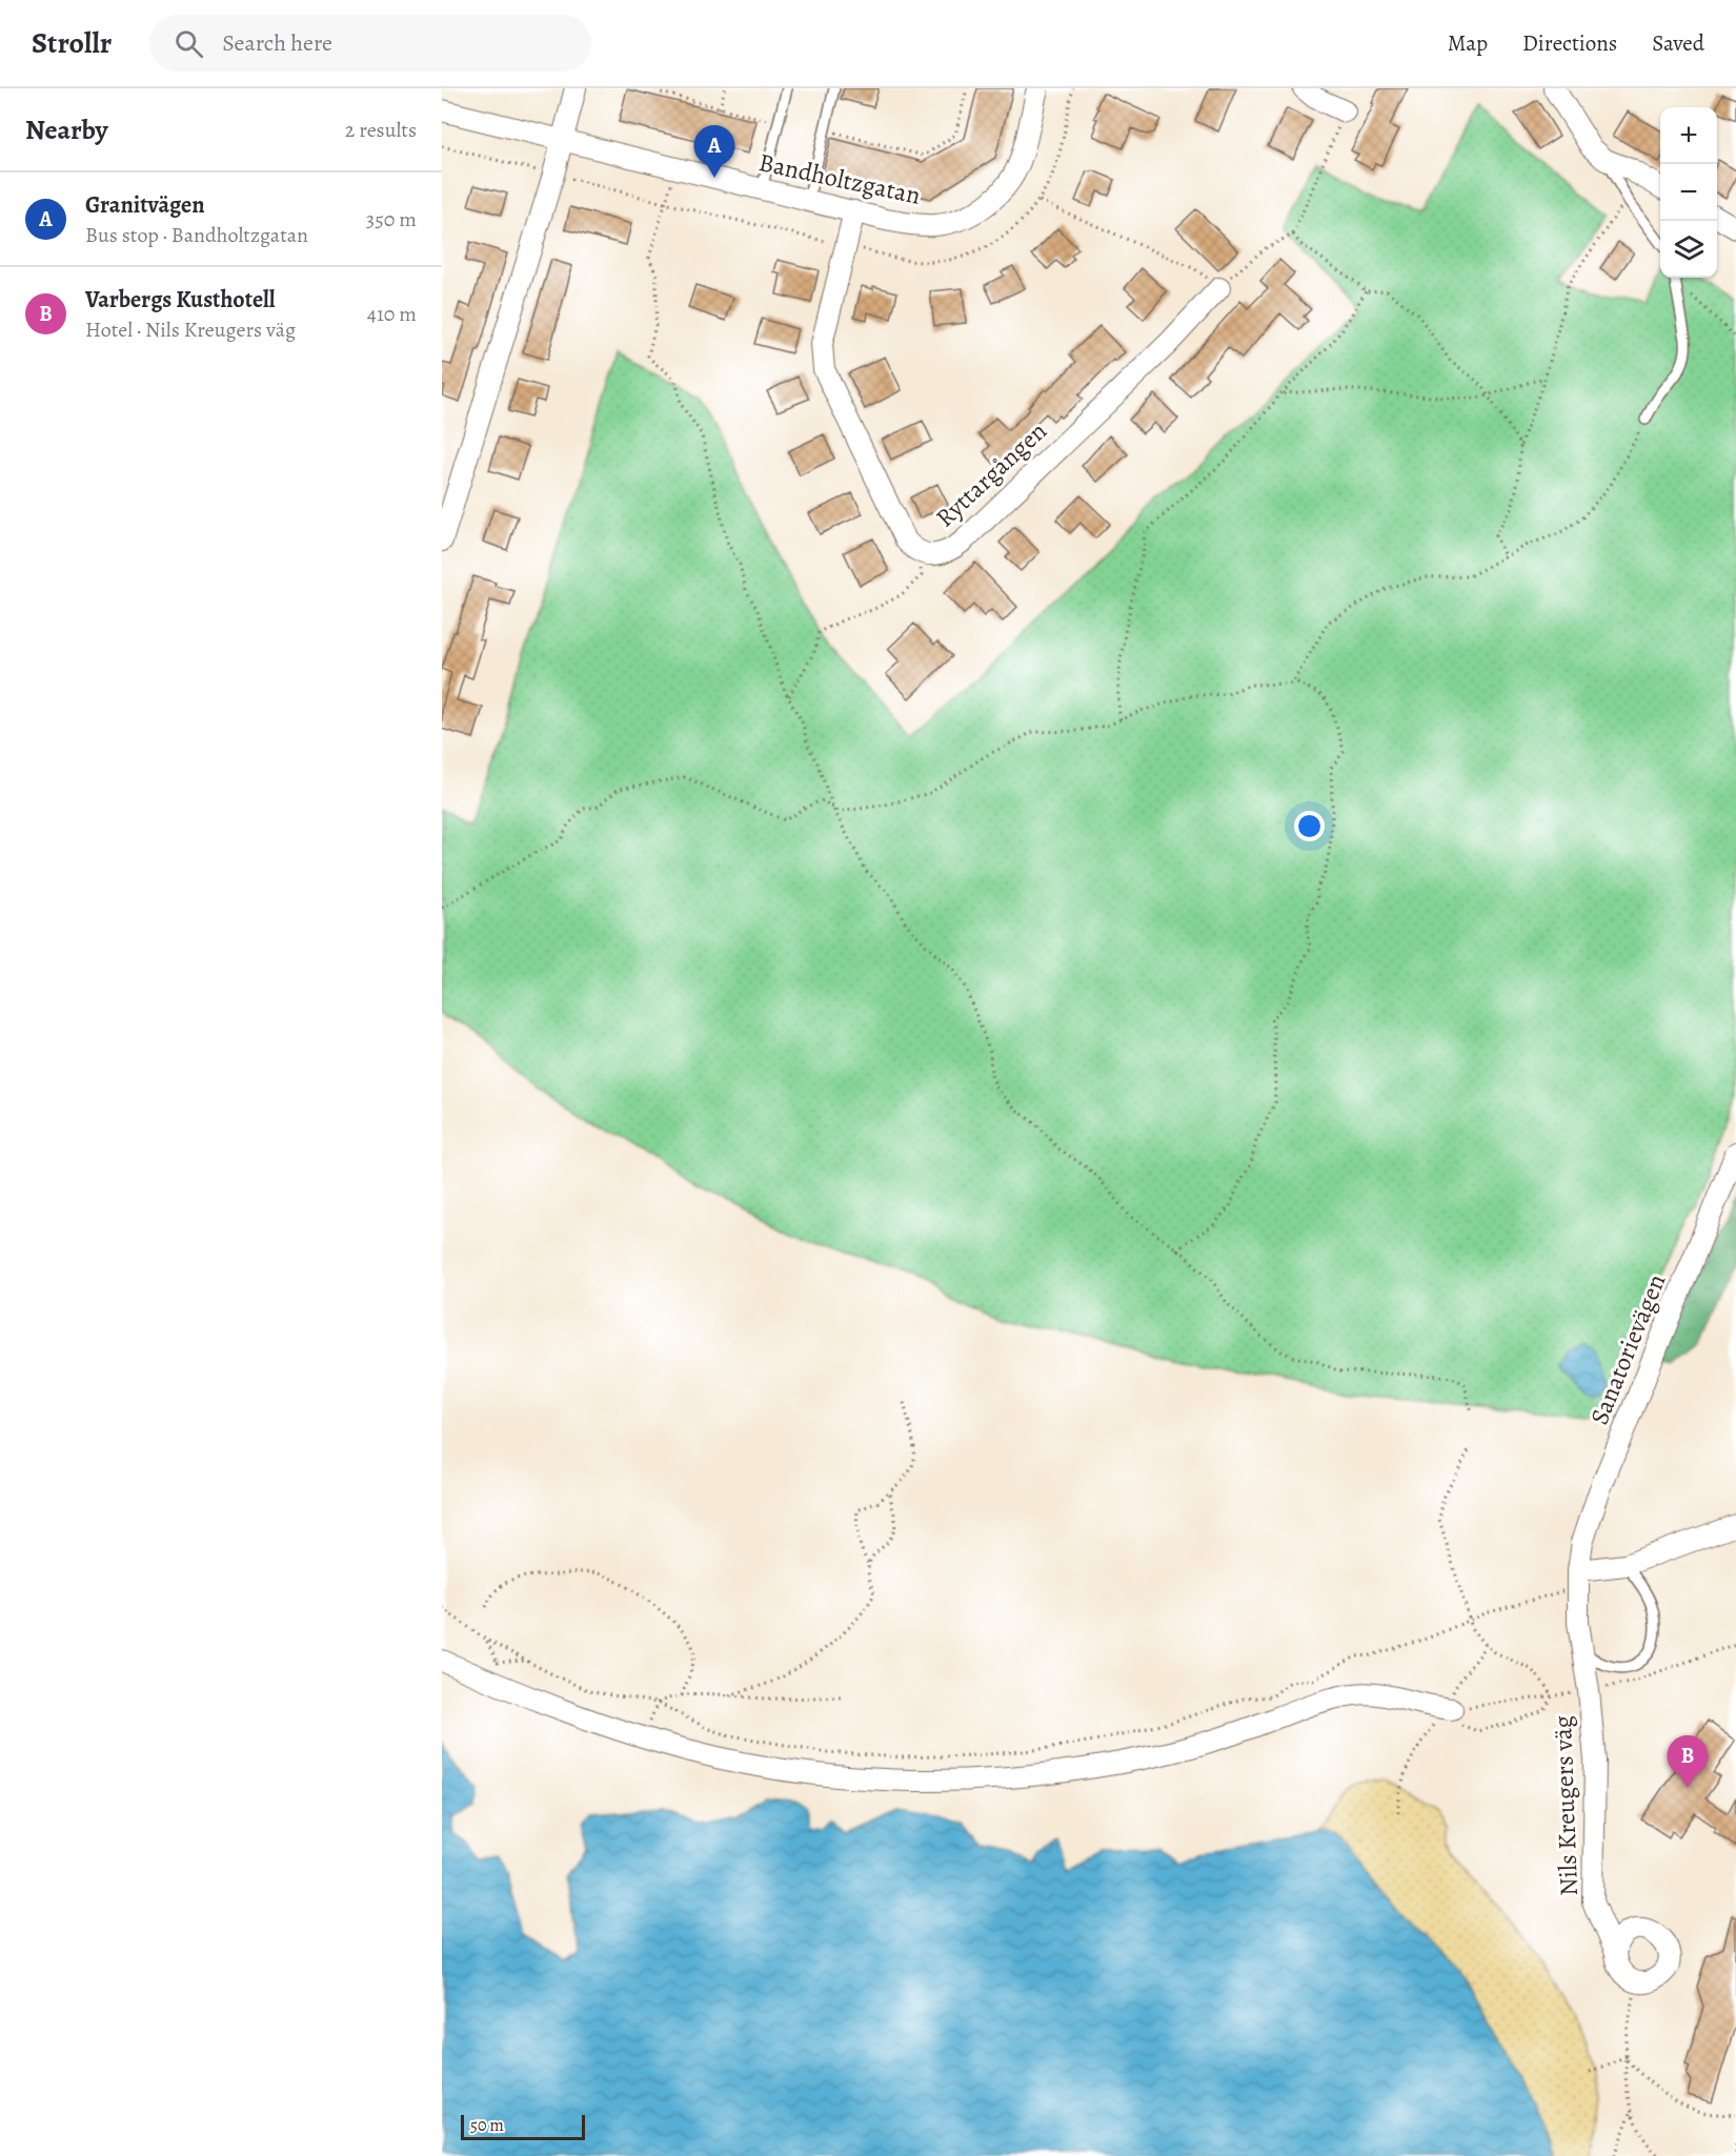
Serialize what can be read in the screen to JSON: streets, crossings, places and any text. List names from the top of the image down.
{
  "streets": {
    "street": [
      "Bandholtzgatan",
      "Ryttargången",
      "Sanatorievägen",
      "Nils Kreugers väg"
    ]
  },
  "crossings": [
    ["Bandholtzgatan", "Ryttargången"],
    ["Sanatorievägen", "Nils Kreugers väg"]
  ],
  "scale_bar": "50 m",
  "page": {
    "header": "Strollr",
    "search": "Search here",
    "nav": ["Map", "Directions", "Saved"],
    "heading": ["Nearby", "2 results"],
    "map_buttons": ["+", "−"],
    "pins": ["A", "B"],
    "list": [
      {
        "mark": "A",
        "name": "Granitvägen",
        "note": "Bus stop · Bandholtzgatan",
        "value": "350 m"
      },
      {
        "mark": "B",
        "name": "Varbergs Kusthotell",
        "note": "Hotel · Nils Kreugers väg",
        "value": "410 m"
      }
    ],
    "scale": "50 m"
  }
}
